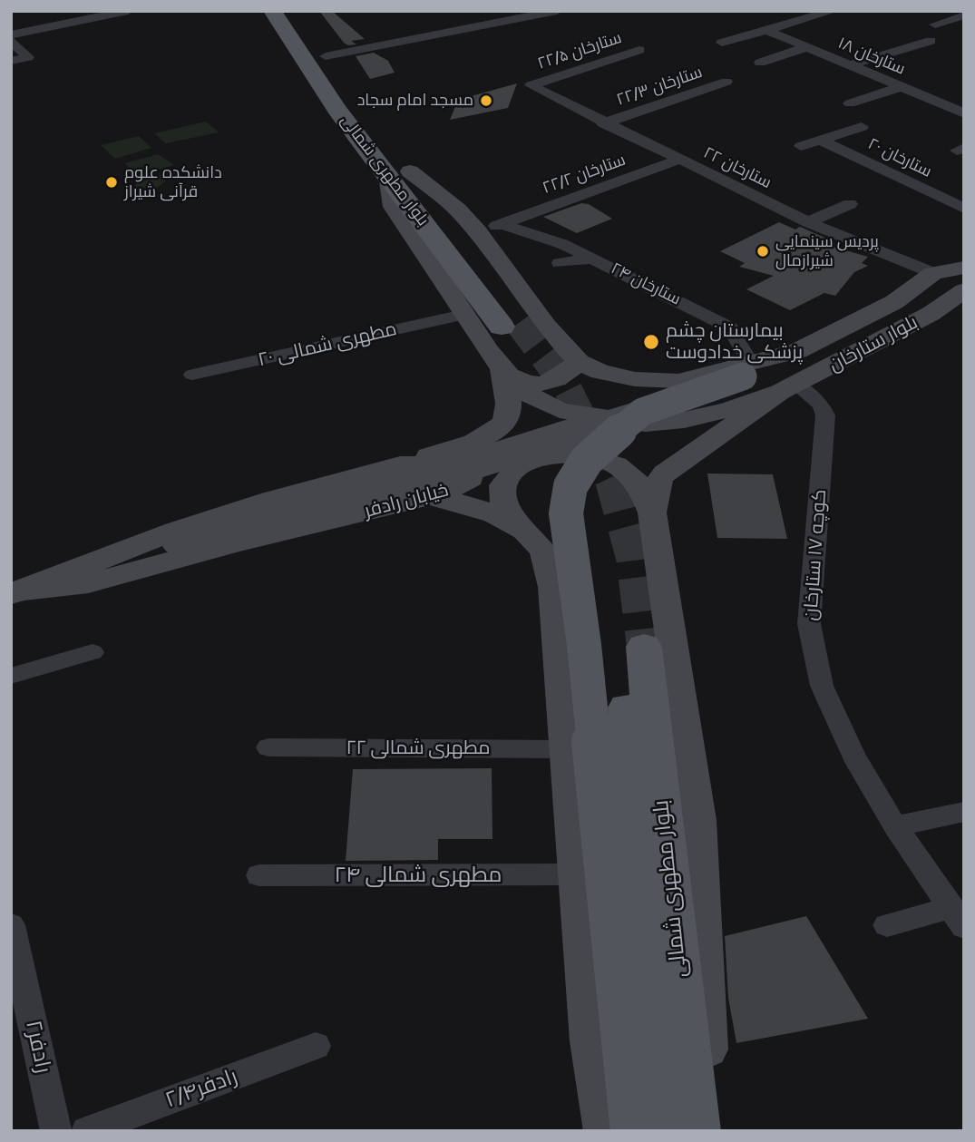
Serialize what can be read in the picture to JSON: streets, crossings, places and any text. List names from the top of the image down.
{
  "streets": {
    "main road": ["بلوار مطهرى شمالى", "بلوار ستارخان", "خیابان رادفر"],
    "street": [
      "۲۲/۵ ستارخان",
      "۱۸ ستارخان",
      "۲۲/۳ ستارخان",
      "۲۰ ستارخان",
      "۲۲ ستارخان",
      "۲۲/۲ ستارخان",
      "۲۴ ستارخان",
      "۲۰ مطهری شمالی",
      "کوچه ۱۷ ستارخان",
      "مطهرى شمالى ۲۲",
      "مطهرى شمالى ۲۴",
      "رادفر۲",
      "رادفر۲/۴"
    ]
  },
  "crossings": [
    ["۲۲/۵ ستارخان", "۲۲ ستارخان"],
    ["۲۲/۳ ستارخان", "۲۲ ستارخان"],
    ["۲۲ ستارخان", "۲۲/۲ ستارخان"],
    ["۲۲/۲ ستارخان", "۲۴ ستارخان"],
    ["۲۴ ستارخان", "بلوار ستارخان"],
    ["بلوار ستارخان", "کوچه ۱۷ ستارخان"]
  ],
  "places": [
    "مسجد امام سجاد",
    "دانشکده علوم قرآنی شیراز",
    "پردیس سینمایی شیرازمال",
    "بیمارستان چشم پزشکی خدادوست"
  ]
}
